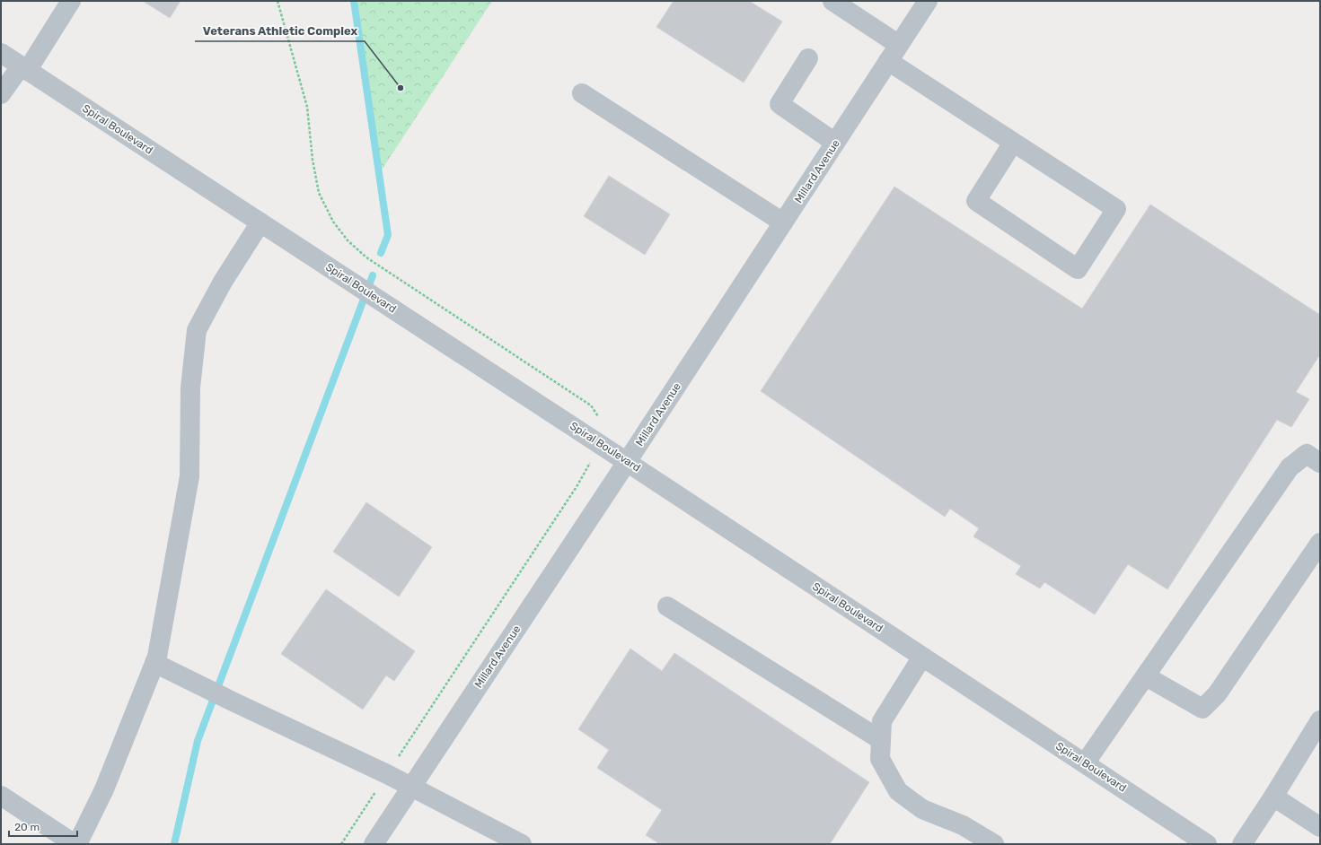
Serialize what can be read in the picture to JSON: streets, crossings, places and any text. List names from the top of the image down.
{
  "streets": {
    "street": ["Spiral Boulevard", "Millard Avenue"]
  },
  "crossings": [
    ["Spiral Boulevard", "Millard Avenue"]
  ],
  "places": ["Veterans Athletic Complex"],
  "scale_bar": "20 m"
}
